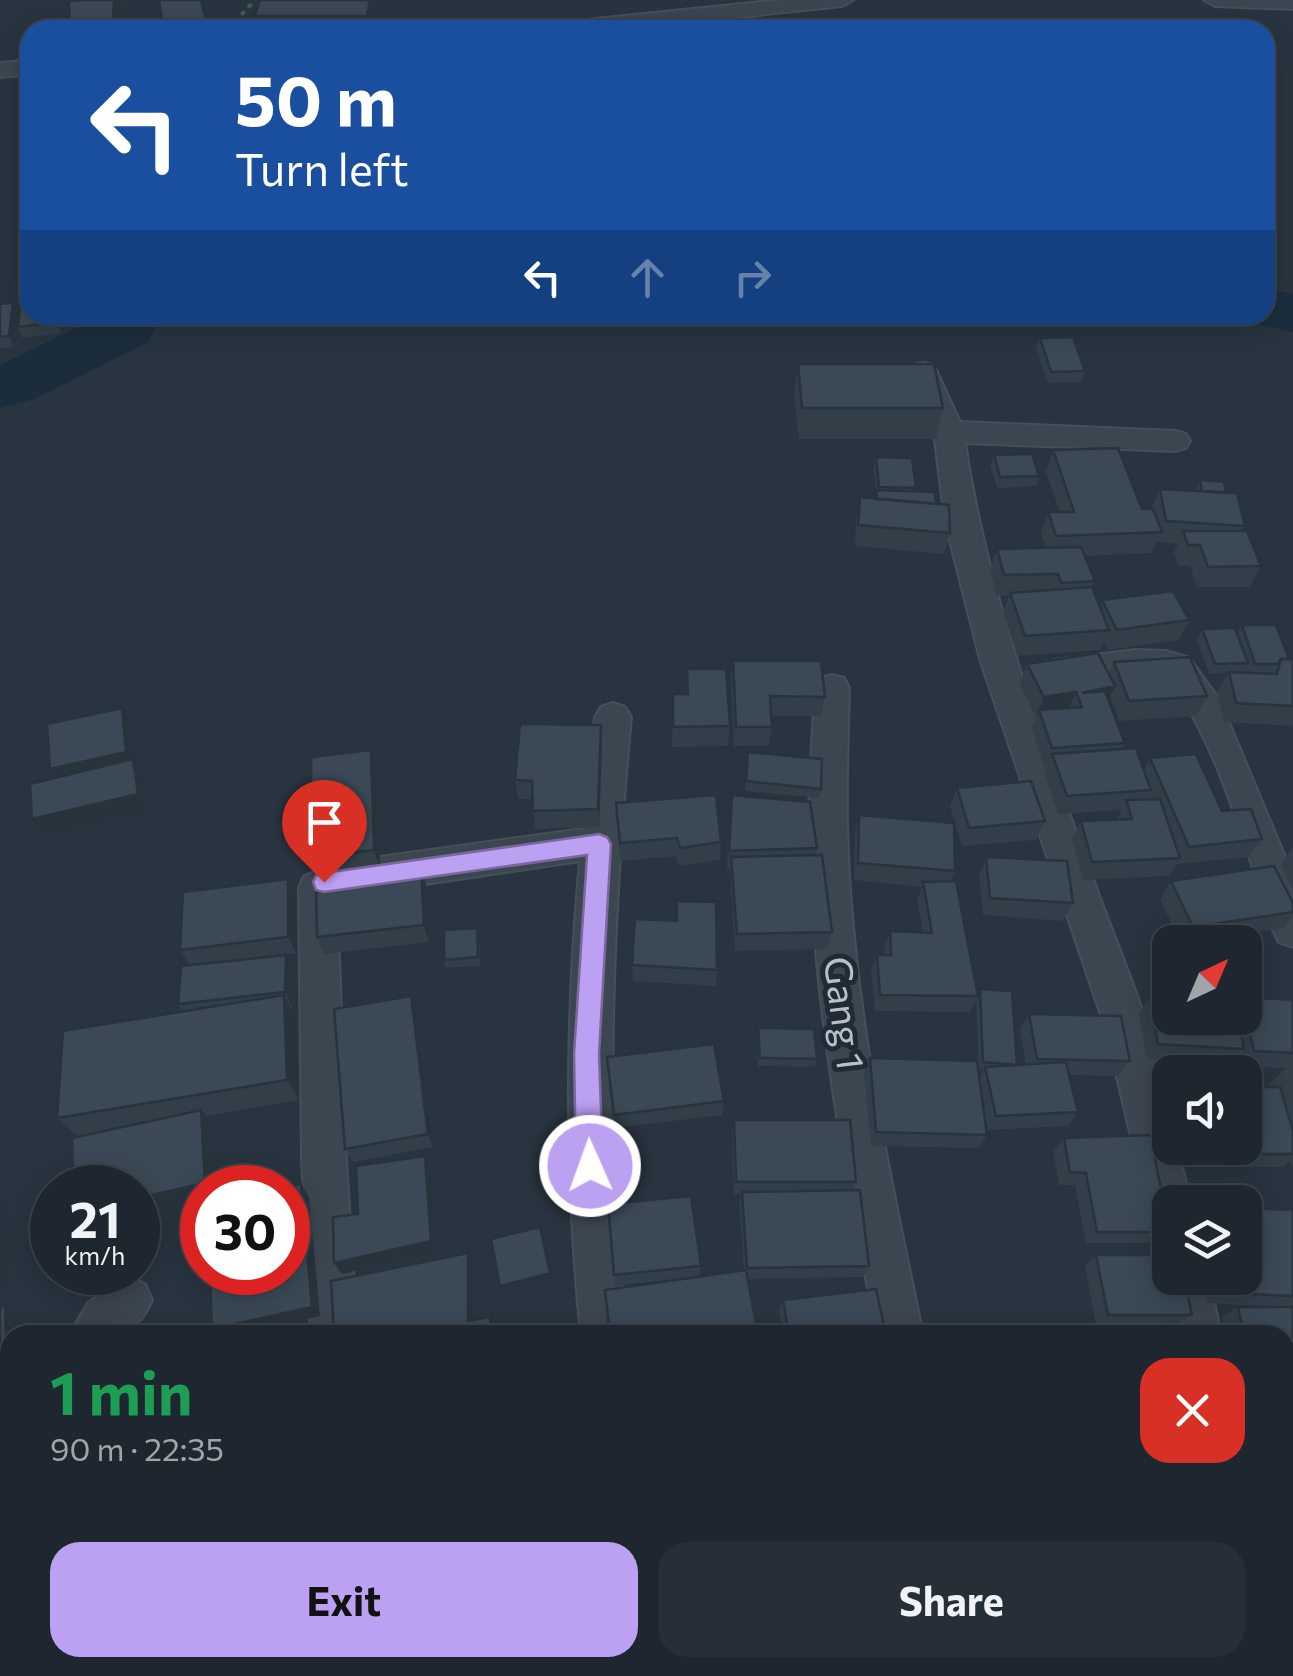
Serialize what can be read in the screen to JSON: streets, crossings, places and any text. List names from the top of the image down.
{
  "streets": {
    "street": ["Gang 1"]
  },
  "north": "top right",
  "page": {
    "turn": ["50 m", "Turn left"],
    "speed": "21 km/h",
    "limit": "30",
    "heading": ["1 min", "90 m · 22:35"],
    "buttons": ["Exit", "Share"]
  }
}
